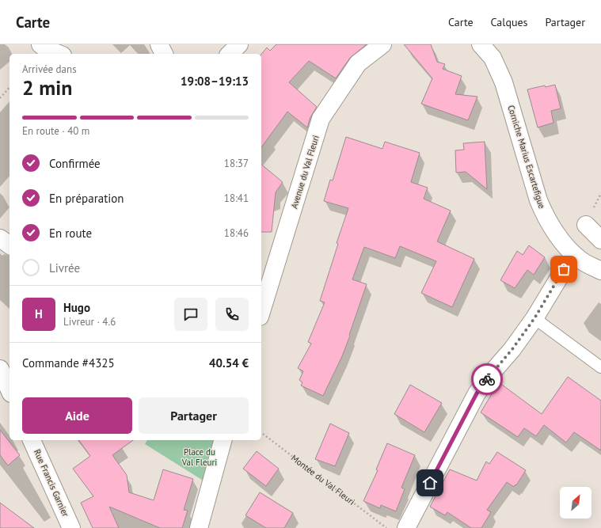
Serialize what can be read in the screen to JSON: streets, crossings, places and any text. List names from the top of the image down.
{
  "streets": {
    "street": ["Corniche Marius Escartefigue", "Avenue du Val Fleuri", "Rue Francis Garnier"],
    "path": ["Montée du Val Fleuri"]
  },
  "parks": ["Place du Val Fleuri"],
  "north": "top right",
  "page": {
    "header": "Carte",
    "nav": ["Carte", "Calques", "Partager"],
    "heading": ["2 min", "Arrivée dans", "19:08–19:13"],
    "panel": [
      "Hugo",
      "Livreur · 4.6",
      "Commande #4325",
      "40.54 €"
    ],
    "bar": "En route · 40 m",
    "list": [
      ["Confirmée", "18:37"],
      ["En préparation", "18:41"],
      ["En route", "18:46"],
      "Livrée"
    ],
    "round": "H",
    "buttons": ["Aide", "Partager"]
  }
}
